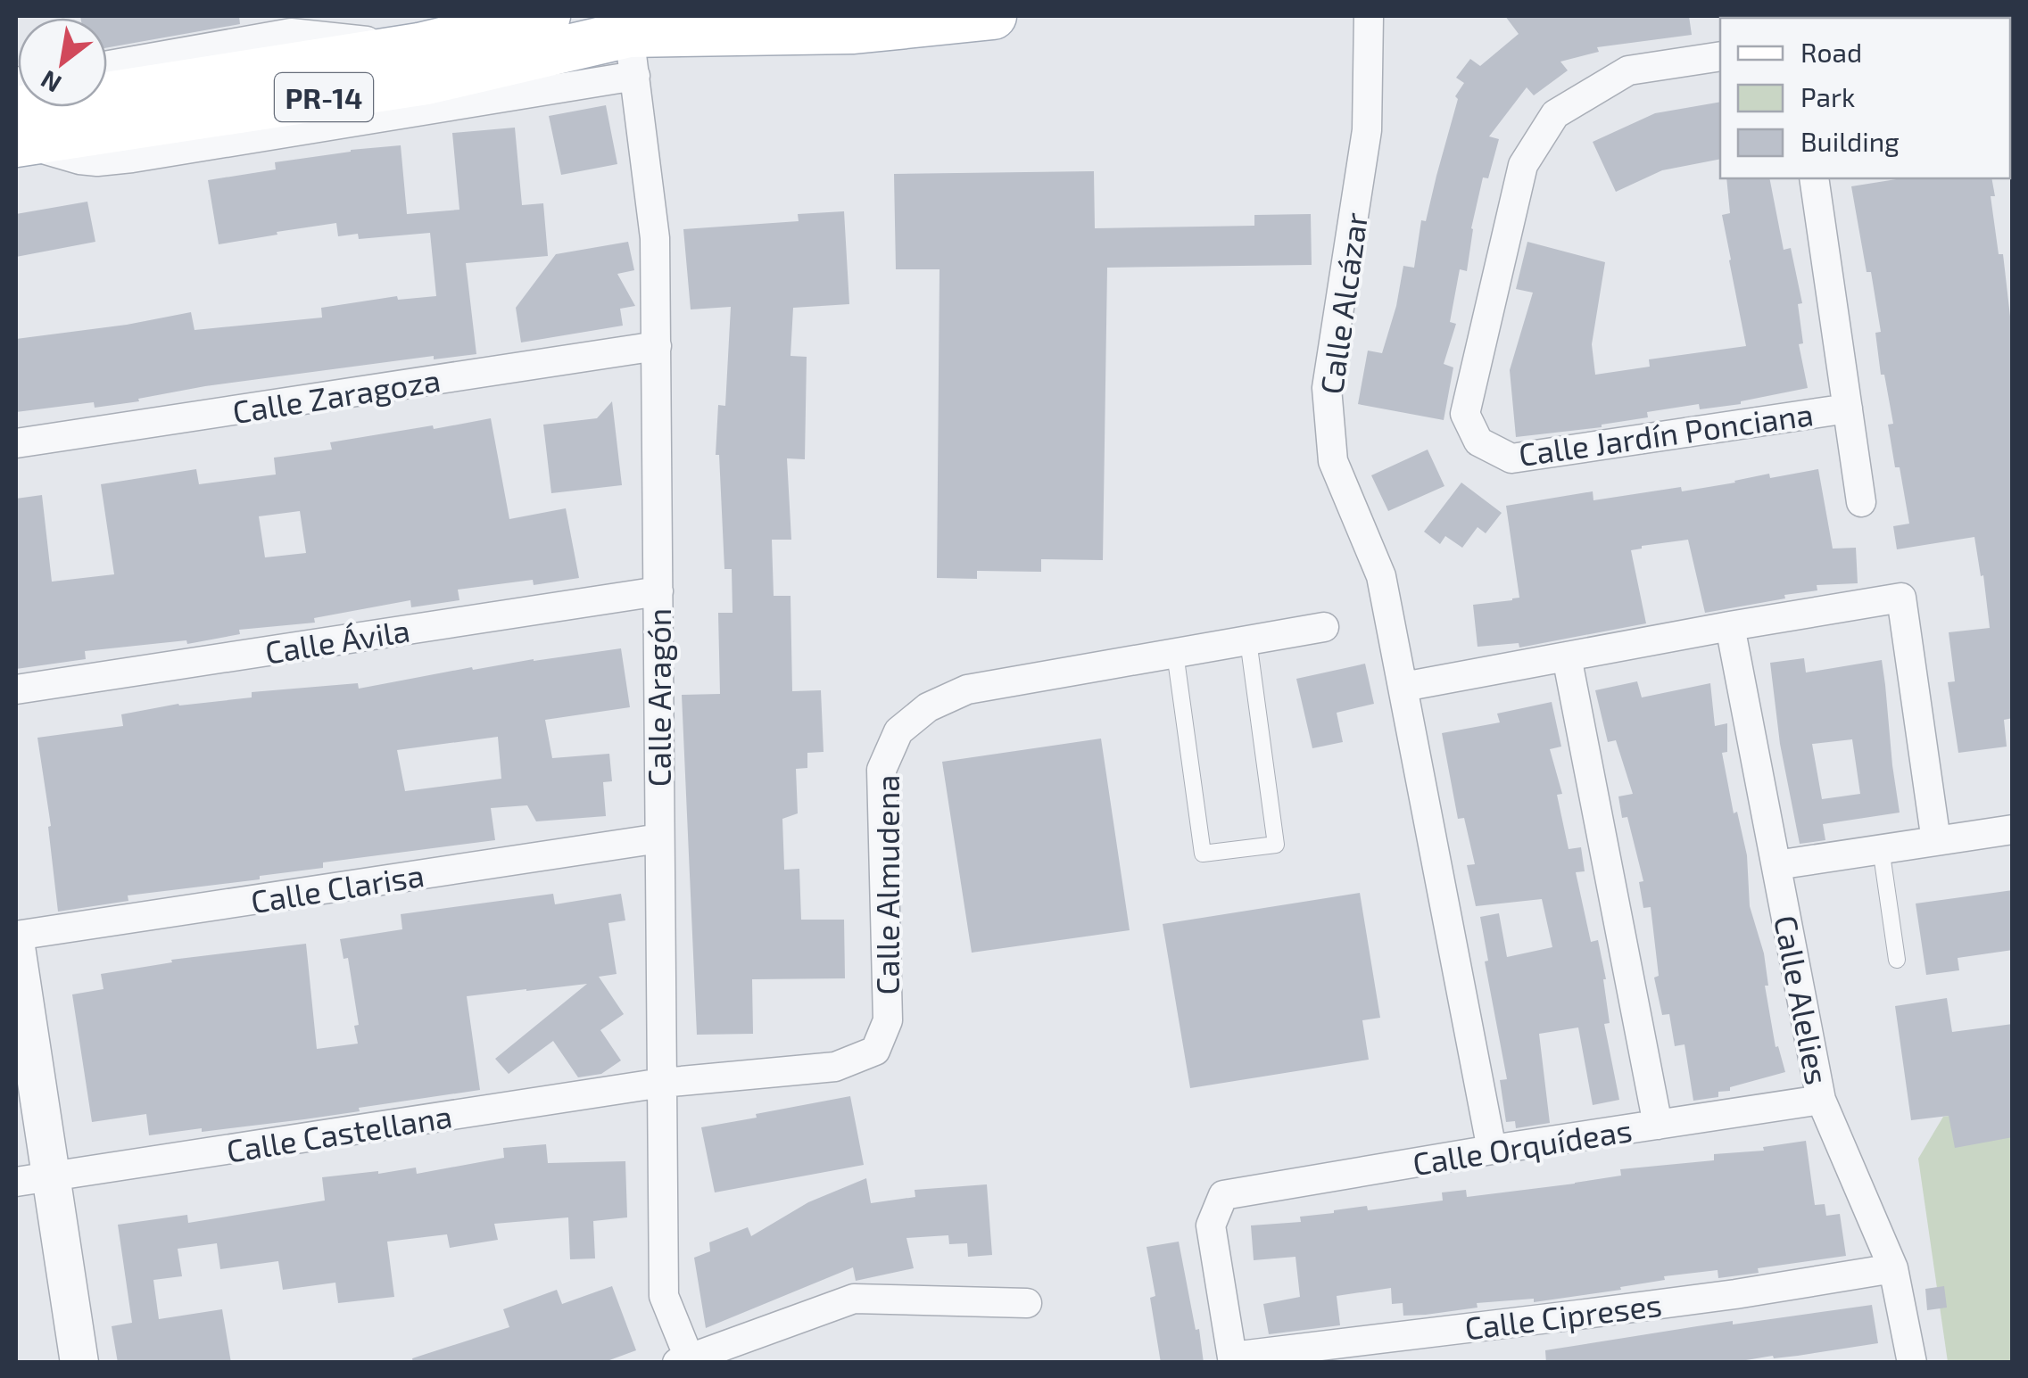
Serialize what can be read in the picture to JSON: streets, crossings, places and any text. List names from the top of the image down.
{
  "streets": {
    "main road": ["PR-14"],
    "street": [
      "Calle Alcázar",
      "Calle Zaragoza",
      "Calle Jardín Ponciana",
      "Calle Ávila",
      "Calle Aragón",
      "Calle Almudena",
      "Calle Clarisa",
      "Calle Alelies",
      "Calle Castellana",
      "Calle Orquídeas",
      "Calle Cipreses"
    ]
  },
  "crossings": [
    ["PR-14", "Calle Aragón"],
    ["Calle Alcázar", "Calle Orquídeas"],
    ["Calle Zaragoza", "Calle Aragón"],
    ["Calle Ávila", "Calle Aragón"],
    ["Calle Aragón", "Calle Almudena"],
    ["Calle Aragón", "Calle Clarisa"],
    ["Calle Aragón", "Calle Castellana"],
    ["Calle Almudena", "Calle Castellana"],
    ["Calle Alelies", "Calle Orquídeas"],
    ["Calle Alelies", "Calle Cipreses"],
    ["Calle Orquídeas", "Calle Cipreses"]
  ],
  "legend": ["Road", "Park", "Building"],
  "north": "bottom left"
}
